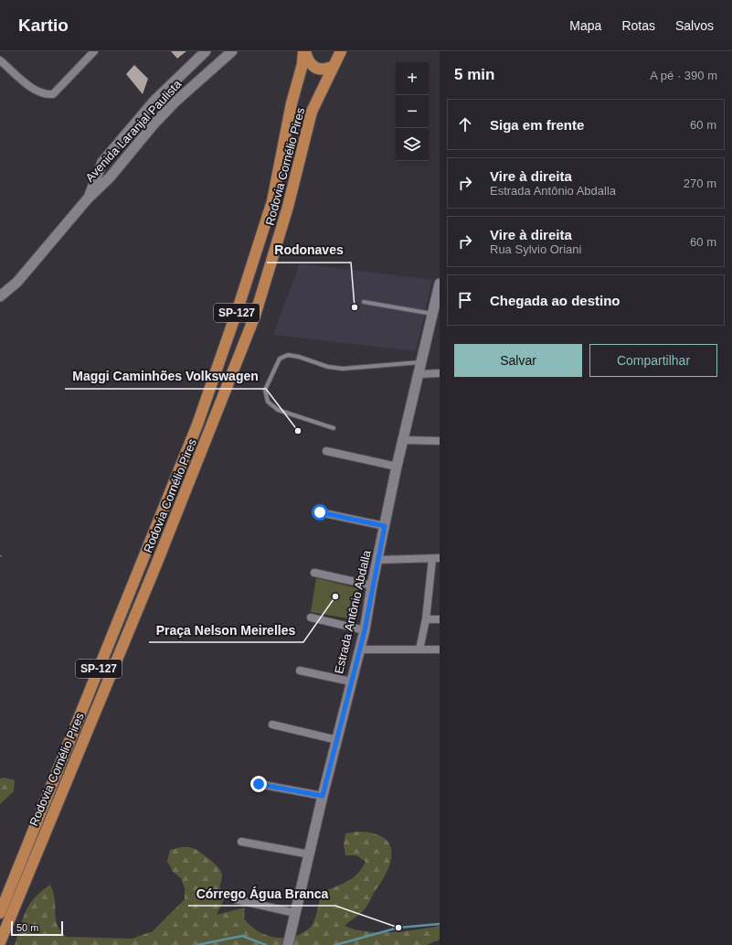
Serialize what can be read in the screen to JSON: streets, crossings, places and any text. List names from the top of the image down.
{
  "streets": {
    "main road": ["Rodovia Cornélio Pires", "SP-127"],
    "street": ["Avenida Laranjal Paulista", "Estrada Antônio Abdalla"]
  },
  "places": [
    "Rodonaves",
    "Maggi Caminhões Volkswagen",
    "Praça Nelson Meirelles",
    "Córrego Água Branca"
  ],
  "scale_bar": "50 m",
  "page": {
    "header": "Kartio",
    "nav": ["Mapa", "Rotas", "Salvos"],
    "heading": ["5 min", "A pé · 390 m"],
    "map_buttons": ["+", "−"],
    "list": [
      ["Siga em frente", "60 m"],
      ["Vire à direita", "Estrada Antônio Abdalla", "270 m"],
      ["Vire à direita", "Rua Sylvio Oriani", "60 m"],
      "Chegada ao destino"
    ],
    "buttons": ["Salvar", "Compartilhar"],
    "scale": "50 m"
  }
}
